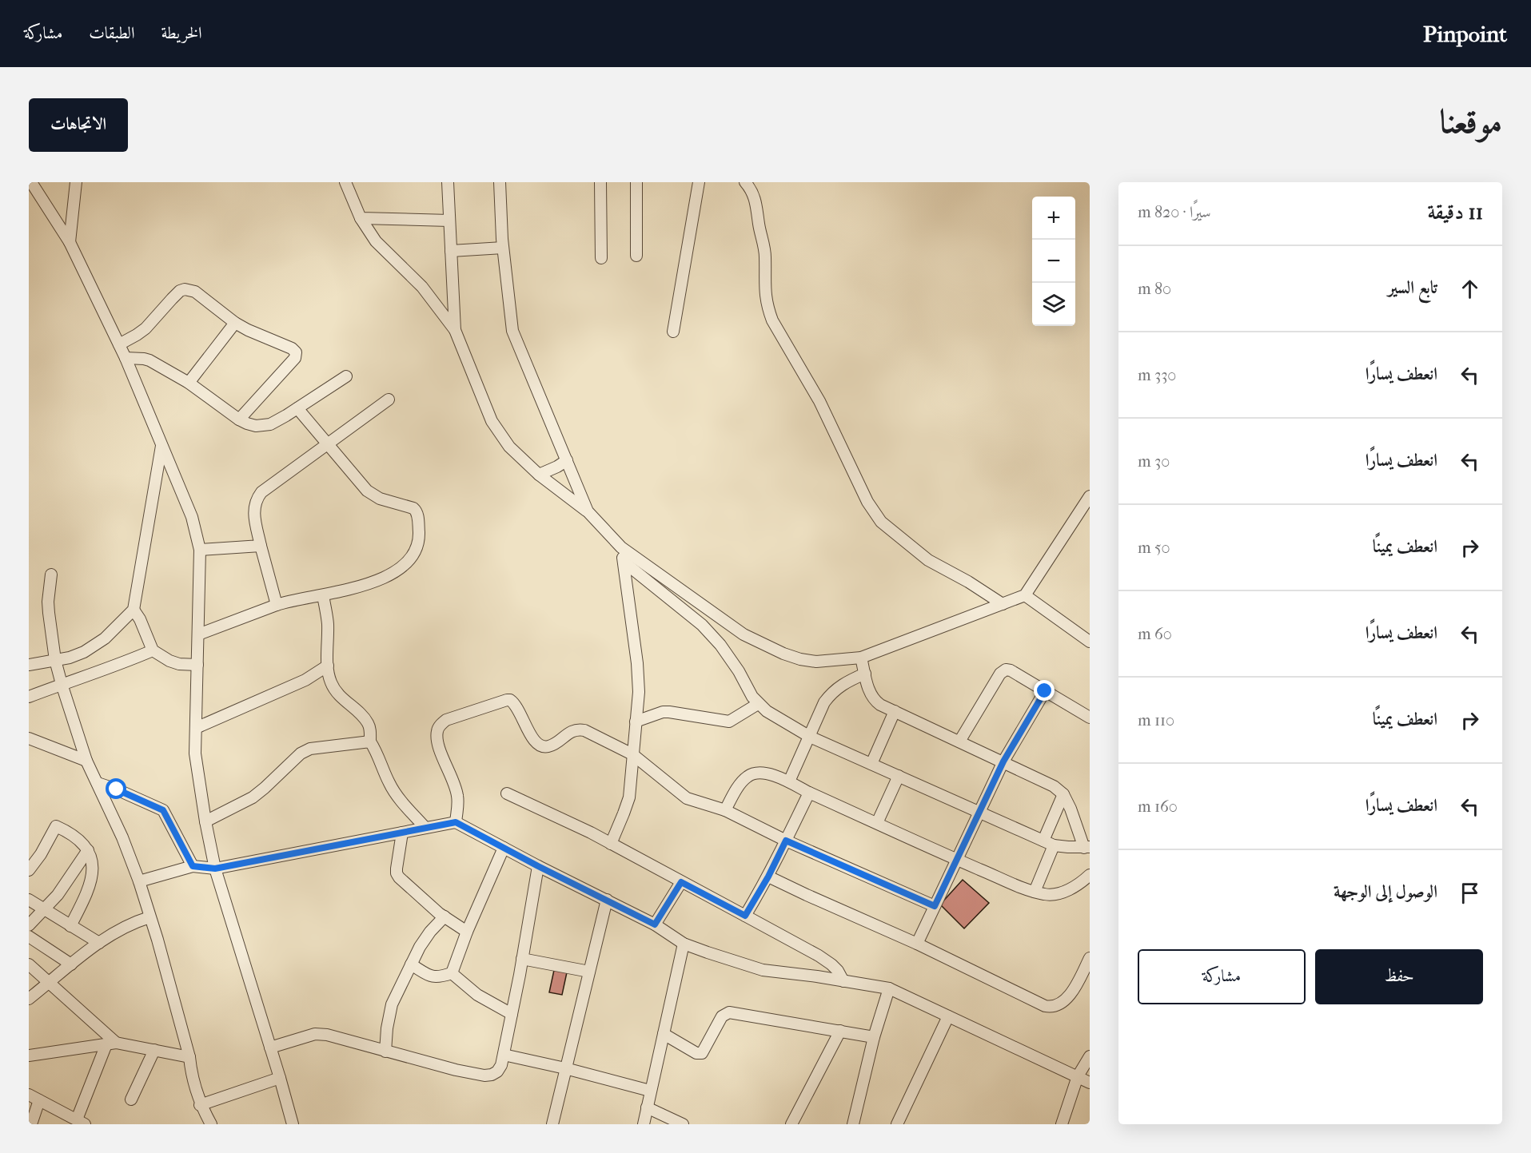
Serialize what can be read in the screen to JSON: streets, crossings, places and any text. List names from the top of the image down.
{
  "page": {
    "header": "Pinpoint",
    "nav": ["الخريطة", "الطبقات", "مشاركة"],
    "title": "موقعنا",
    "buttons": [
      "الاتجاهات",
      ["حفظ", "مشاركة"]
    ],
    "heading": ["11 دقيقة", "سيرًا · 820 m"],
    "map_buttons": ["+", "−"],
    "list": [
      ["تابع السير", "80 m"],
      ["انعطف يسارًا", "330 m"],
      ["انعطف يسارًا", "30 m"],
      ["انعطف يمينًا", "50 m"],
      ["انعطف يسارًا", "60 m"],
      ["انعطف يمينًا", "110 m"],
      ["انعطف يسارًا", "160 m"],
      "الوصول إلى الوجهة"
    ]
  }
}
